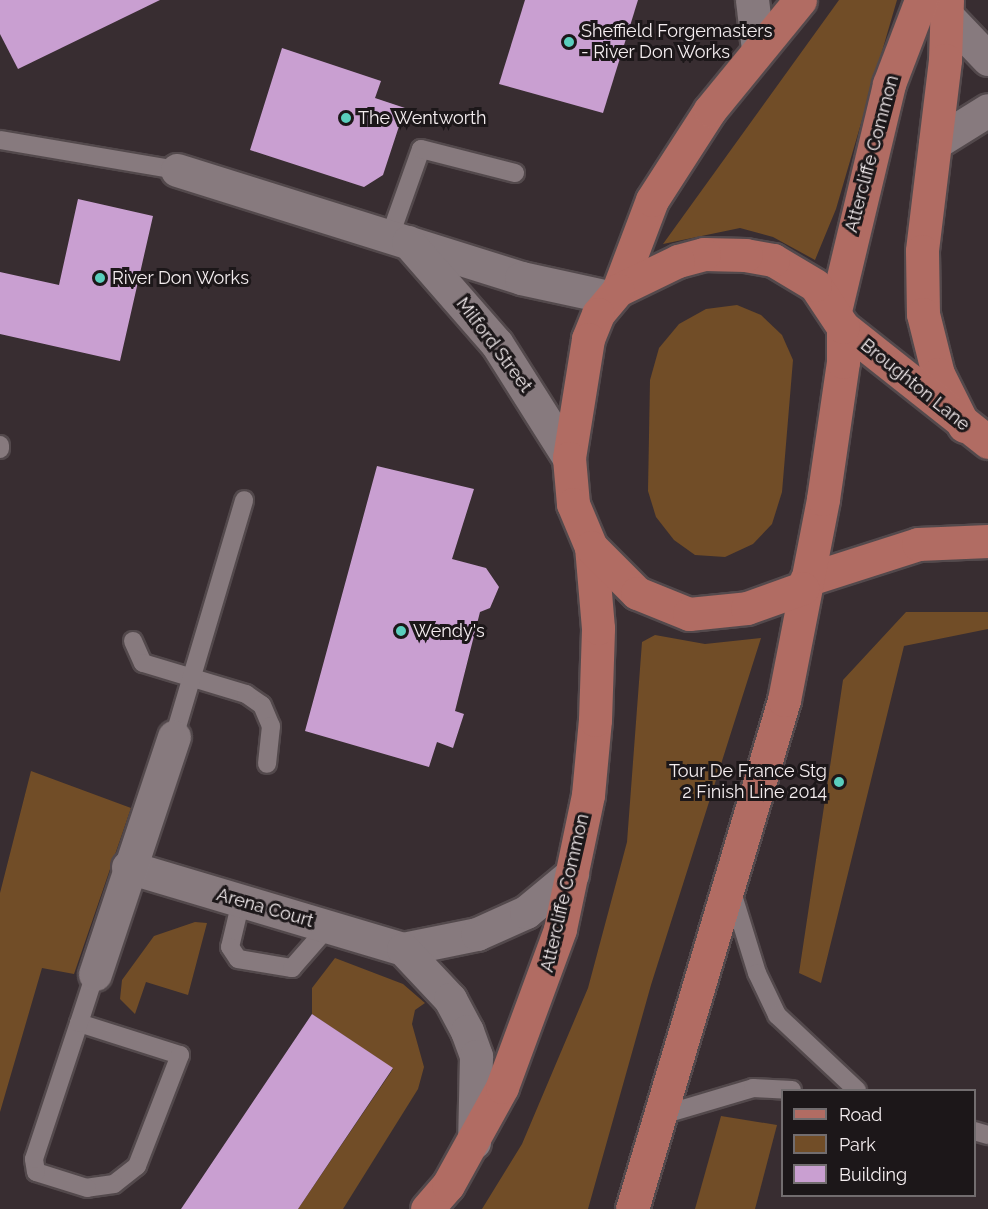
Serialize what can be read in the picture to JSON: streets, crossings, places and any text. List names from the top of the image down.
{
  "streets": {
    "main road": ["Attercliffe Common", "Broughton Lane"],
    "street": ["Milford Street", "Arena Court"]
  },
  "crossings": [
    ["Attercliffe Common", "Broughton Lane"],
    ["Attercliffe Common", "Arena Court"]
  ],
  "places": [
    "Sheffield Forgemasters - River Don Works",
    "The Wentworth",
    "River Don Works",
    "Wendy's",
    "Tour De France Stg 2 Finish Line 2014"
  ],
  "legend": ["Road", "Park", "Building"]
}
